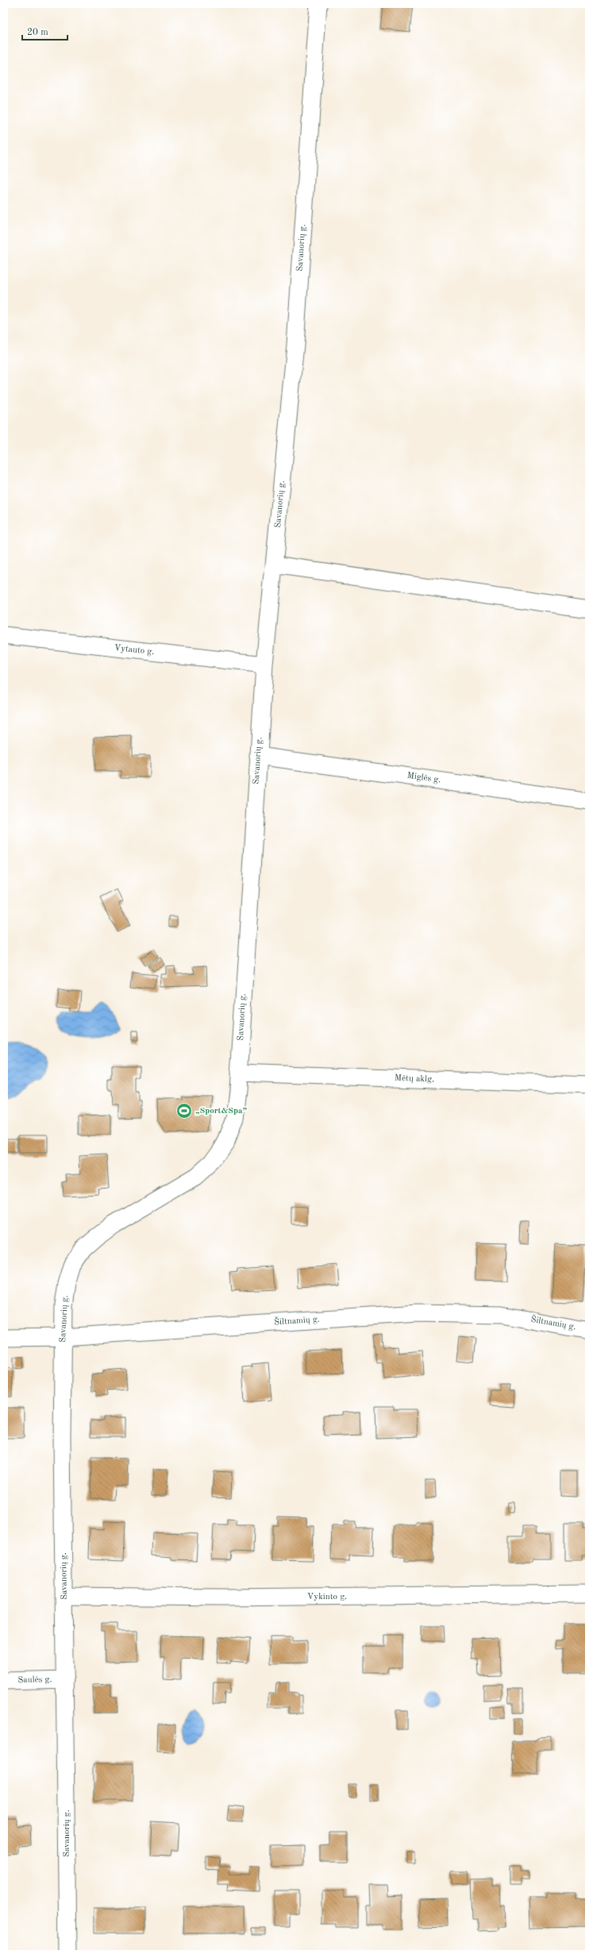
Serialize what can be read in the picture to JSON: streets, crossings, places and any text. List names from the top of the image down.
{
  "streets": {
    "street": [
      "Savanorių g.",
      "Vytauto g.",
      "Miglės g.",
      "Mėtų aklg.",
      "Šiltnamių g.",
      "Vykinto g.",
      "Saulės g."
    ]
  },
  "crossings": [
    ["Savanorių g.", "Vytauto g."],
    ["Savanorių g.", "Miglės g."],
    ["Savanorių g.", "Mėtų aklg."],
    ["Savanorių g.", "Šiltnamių g."],
    ["Savanorių g.", "Vykinto g."],
    ["Savanorių g.", "Saulės g."]
  ],
  "places": {
    "sports": ["„Sport&Spa”"]
  },
  "scale_bar": "20 m"
}
